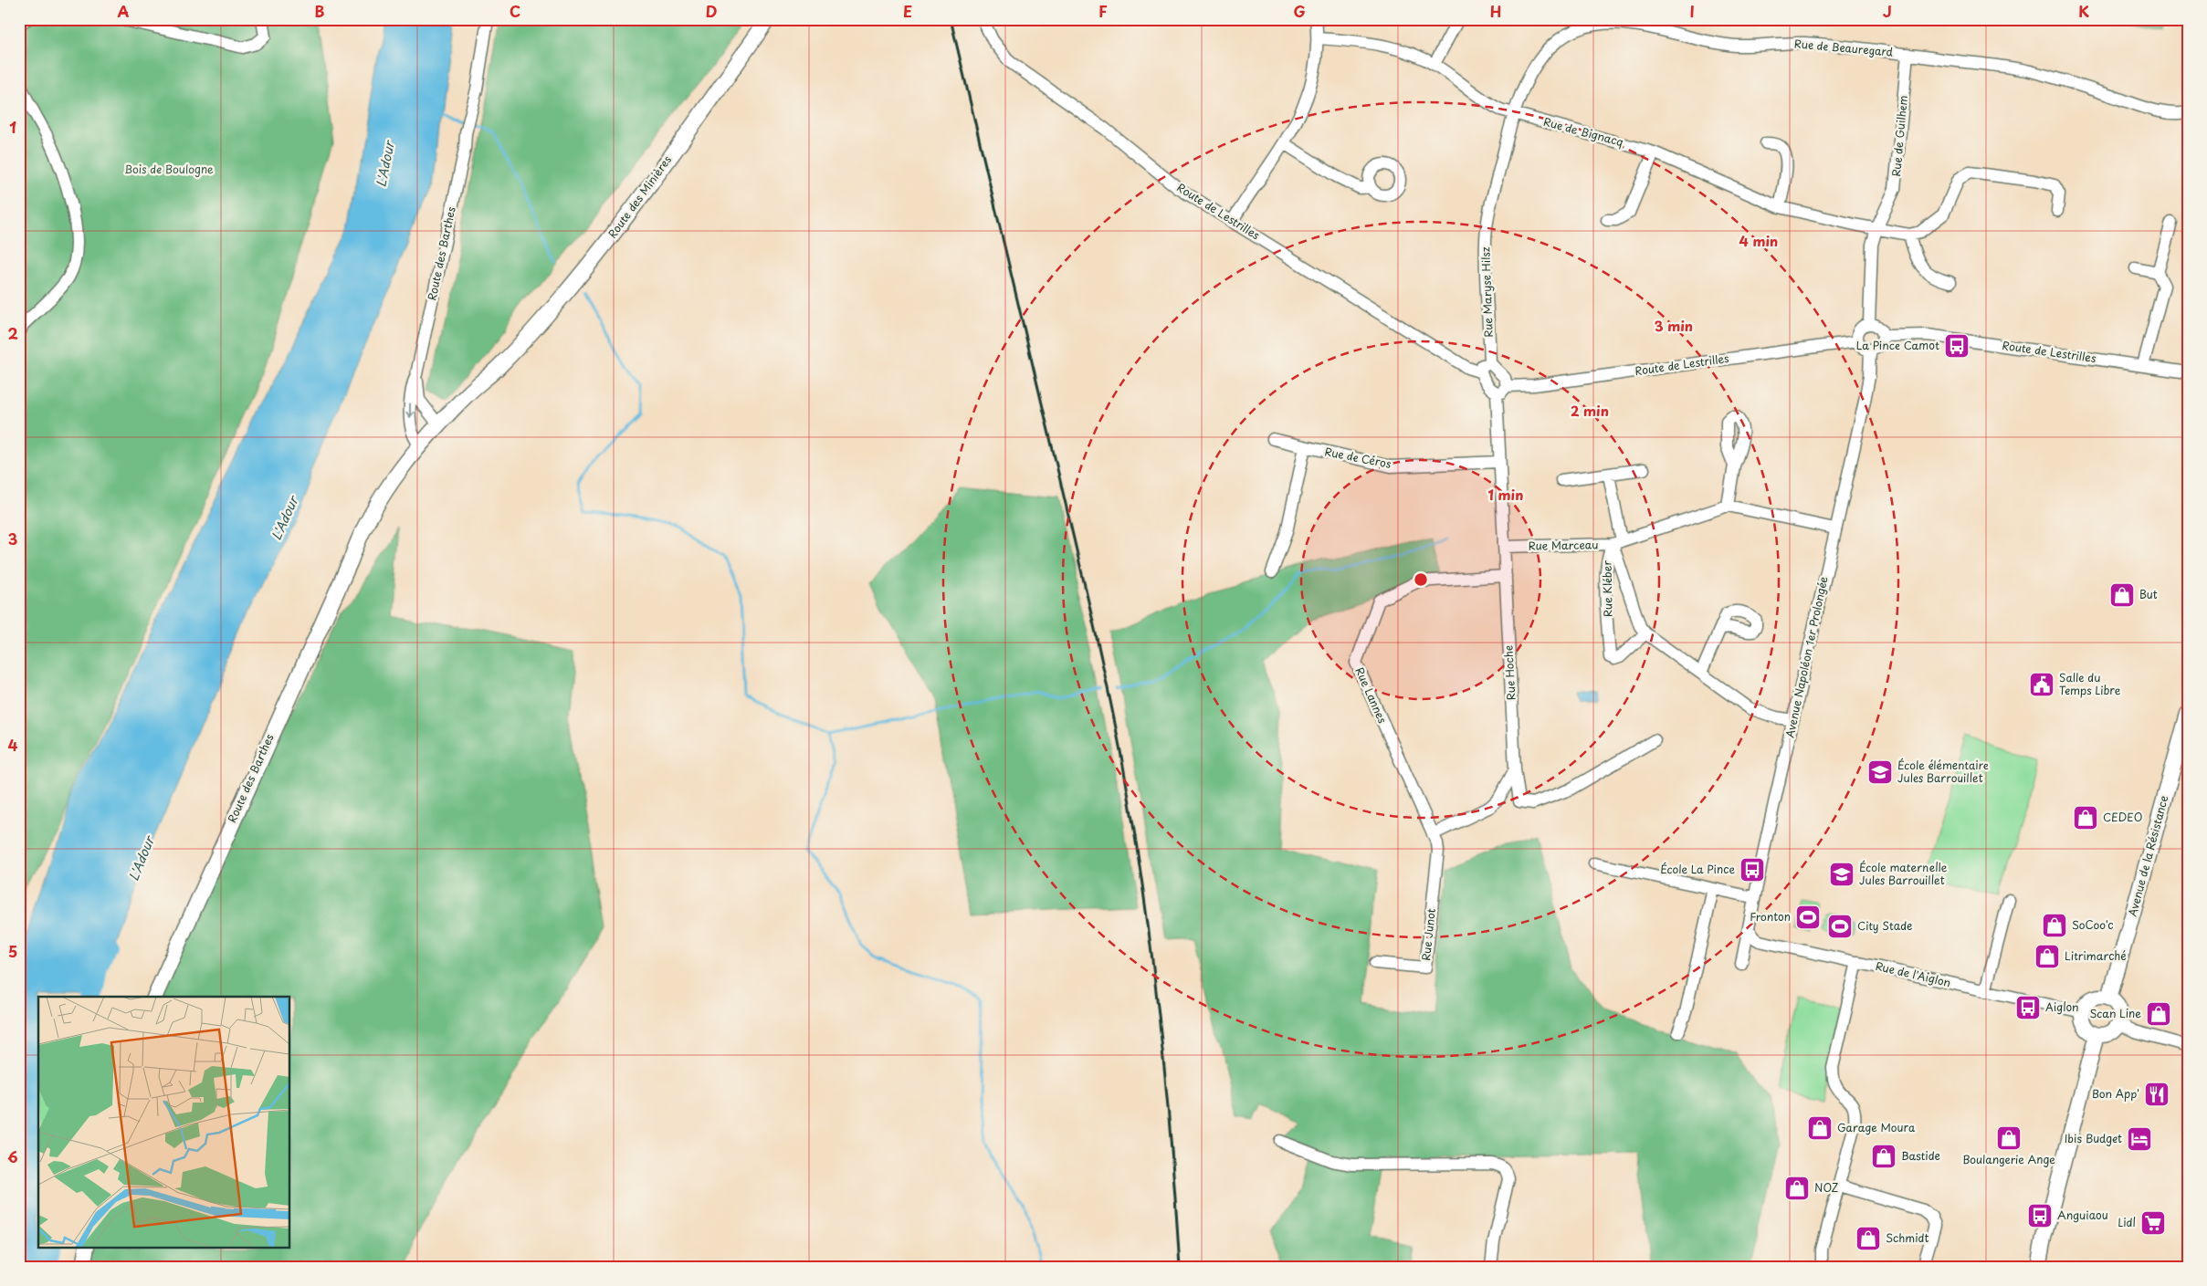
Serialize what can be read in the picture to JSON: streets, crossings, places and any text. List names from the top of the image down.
{
  "streets": {
    "main road": ["Route des Minières", "Route des Barthes", "Avenue de la Résistance"],
    "street": [
      "Rue de Beauregard",
      "Rue de Bignacq",
      "Rue de Guilhem",
      "Route de Lestrilles",
      "Rue Maryse Hilsz",
      "Rue de Céros",
      "Rue Marceau",
      "Rue Kléber",
      "Avenue Napoléon 1er Prolongée",
      "Rue Hoche",
      "Rue Lannes",
      "Rue Junot",
      "Rue de l'Aiglon"
    ]
  },
  "crossings": [
    ["Rue de Beauregard", "Rue de Bignacq"],
    ["Rue de Beauregard", "Rue de Guilhem"],
    ["Rue de Beauregard", "Rue Maryse Hilsz"],
    ["Rue de Bignacq", "Rue de Guilhem"],
    ["Rue de Bignacq", "Rue Maryse Hilsz"],
    ["Rue de Guilhem", "Route de Lestrilles"],
    ["Rue de Guilhem", "Avenue Napoléon 1er Prolongée"],
    ["Route des Minières", "Route des Barthes"],
    ["Route de Lestrilles", "Avenue Napoléon 1er Prolongée"],
    ["Rue de Céros", "Rue Hoche"],
    ["Rue Marceau", "Rue Kléber"],
    ["Rue Marceau", "Rue Hoche"],
    ["Rue Kléber", "Avenue Napoléon 1er Prolongée"],
    ["Avenue Napoléon 1er Prolongée", "Rue de l'Aiglon"],
    ["Rue Hoche", "Rue Lannes"],
    ["Rue Lannes", "Rue Junot"],
    ["Avenue de la Résistance", "Rue de l'Aiglon"]
  ],
  "water": ["L'Adour"],
  "parks": ["Bois de Boulogne"],
  "places": {
    "bus stop": [
      "La Pince Camot",
      "École La Pince",
      "Aiglon",
      "Anguiaou"
    ],
    "shop": [
      "But",
      "CEDEO",
      "SoCoo'c",
      "Litrimarché",
      "Scan Line",
      "Garage Moura",
      "Boulangerie Ange",
      "Bastide",
      "NOZ",
      "Schmidt"
    ],
    "public building": ["Salle du Temps Libre"],
    "school or university": ["École élémentaire Jules Barrouillet", "École maternelle Jules Barrouillet"],
    "sports": ["Fronton", "City Stade"],
    "restaurant": ["Bon App'"],
    "hotel": ["Ibis Budget"],
    "supermarket": ["Lidl"]
  },
  "grid": {
    "columns": [
      "A",
      "B",
      "C",
      "D",
      "E",
      "F",
      "G",
      "H",
      "I",
      "J",
      "K"
    ],
    "rows": [
      "1",
      "2",
      "3",
      "4",
      "5",
      "6"
    ]
  },
  "rings": [
    "4 min",
    "3 min",
    "2 min",
    "1 min"
  ]
}
